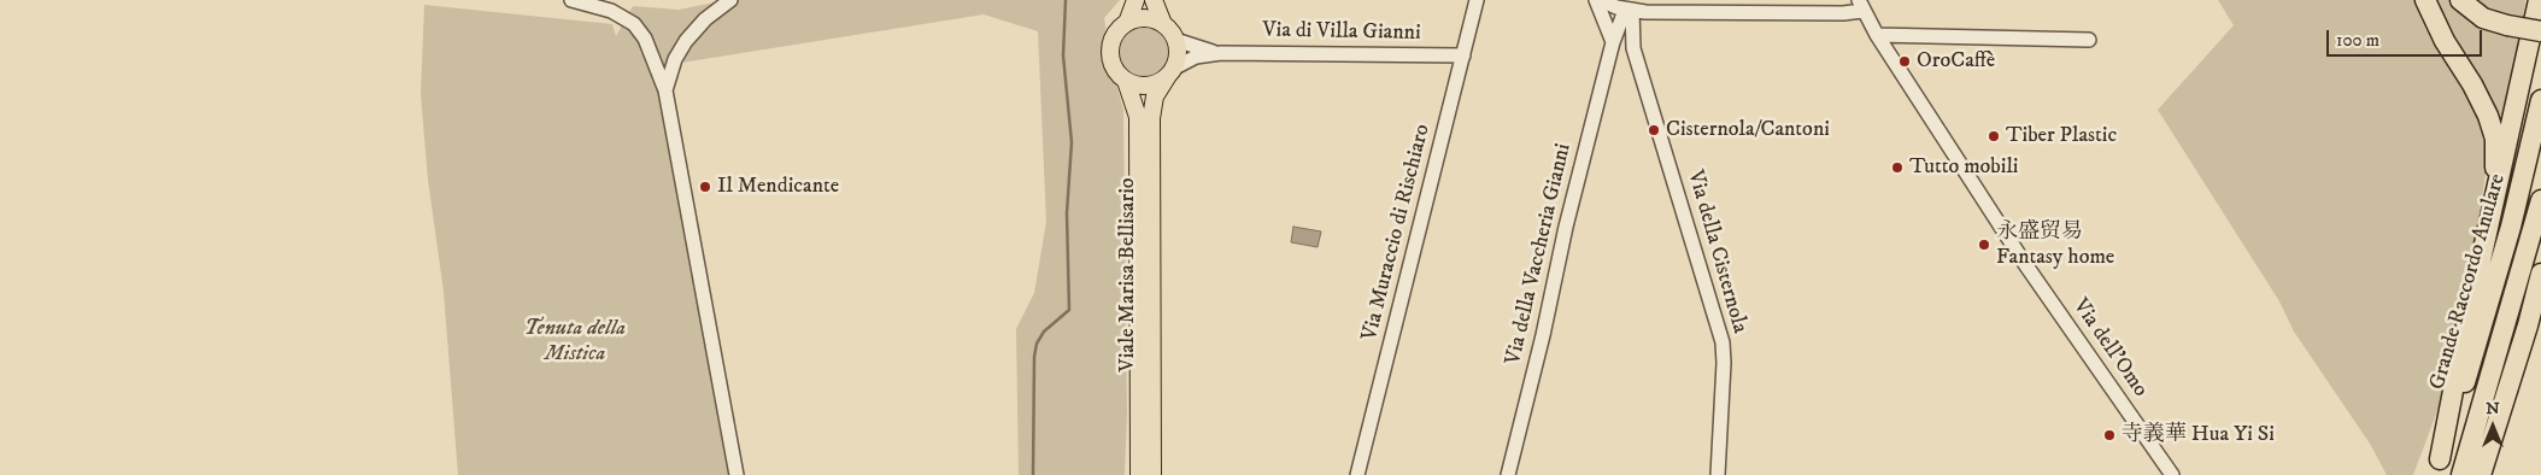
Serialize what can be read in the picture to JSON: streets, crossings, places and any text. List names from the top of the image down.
{
  "streets": {
    "highway": ["Grande Raccordo Anulare"],
    "main road": ["Viale Marisa Bellisario"],
    "street": [
      "Via di Villa Gianni",
      "Via Muraccio di Rischiaro",
      "Via della Cisternola",
      "Via della Vaccheria Gianni",
      "Via dell'Omo"
    ]
  },
  "crossings": [
    ["Via di Villa Gianni", "Via Muraccio di Rischiaro"],
    ["Via di Villa Gianni", "Viale Marisa Bellisario"],
    ["Via della Cisternola", "Via della Vaccheria Gianni"]
  ],
  "parks": ["Tenuta della Mistica"],
  "places": [
    "OroCaffè",
    "Cisternola/Cantoni",
    "Tiber Plastic",
    "Tutto mobili",
    "Il Mendicante",
    "永盛贸易 Fantasy home",
    "寺義華 Hua Yi Si"
  ],
  "scale_bar": "100 m",
  "north": "top"
}
